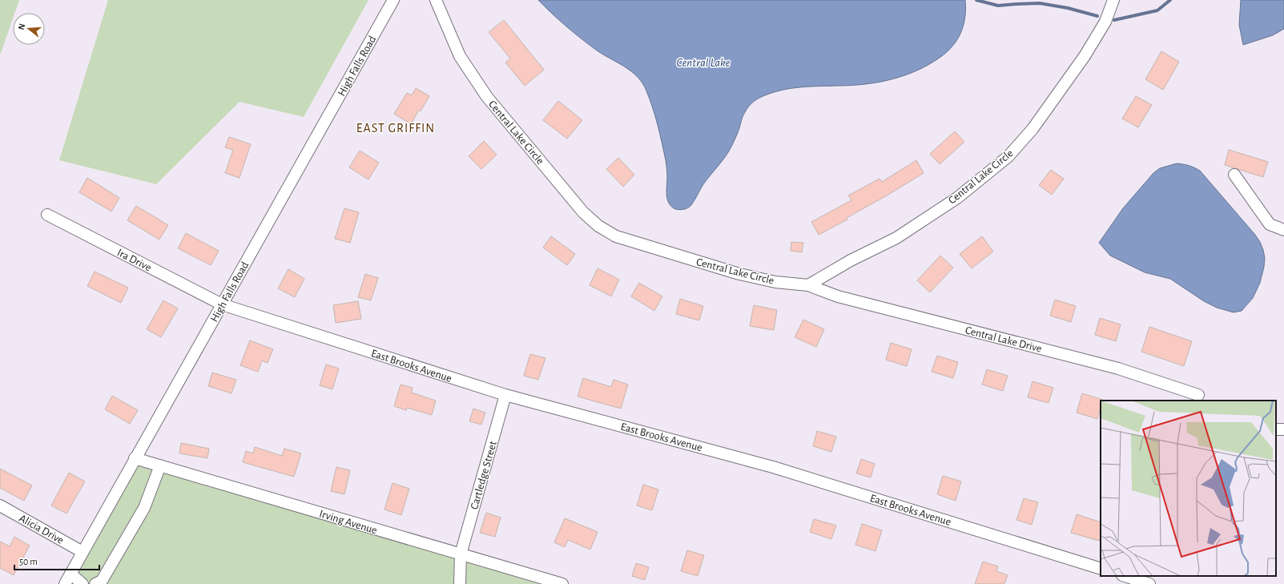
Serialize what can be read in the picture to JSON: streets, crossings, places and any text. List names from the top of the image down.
{
  "streets": {
    "street": [
      "High Falls Road",
      "Central Lake Circle",
      "Ira Drive",
      "Central Lake Drive",
      "East Brooks Avenue",
      "Cartledge Street",
      "Irving Avenue",
      "Alicia Drive"
    ]
  },
  "crossings": [
    ["High Falls Road", "Ira Drive"],
    ["High Falls Road", "East Brooks Avenue"],
    ["High Falls Road", "Irving Avenue"],
    ["High Falls Road", "Alicia Drive"],
    ["Central Lake Circle", "Central Lake Drive"],
    ["Ira Drive", "East Brooks Avenue"],
    ["East Brooks Avenue", "Cartledge Street"],
    ["Cartledge Street", "Irving Avenue"]
  ],
  "districts": ["EAST GRIFFIN"],
  "water": ["Central Lake"],
  "scale_bar": "50 m",
  "north": "left"
}
